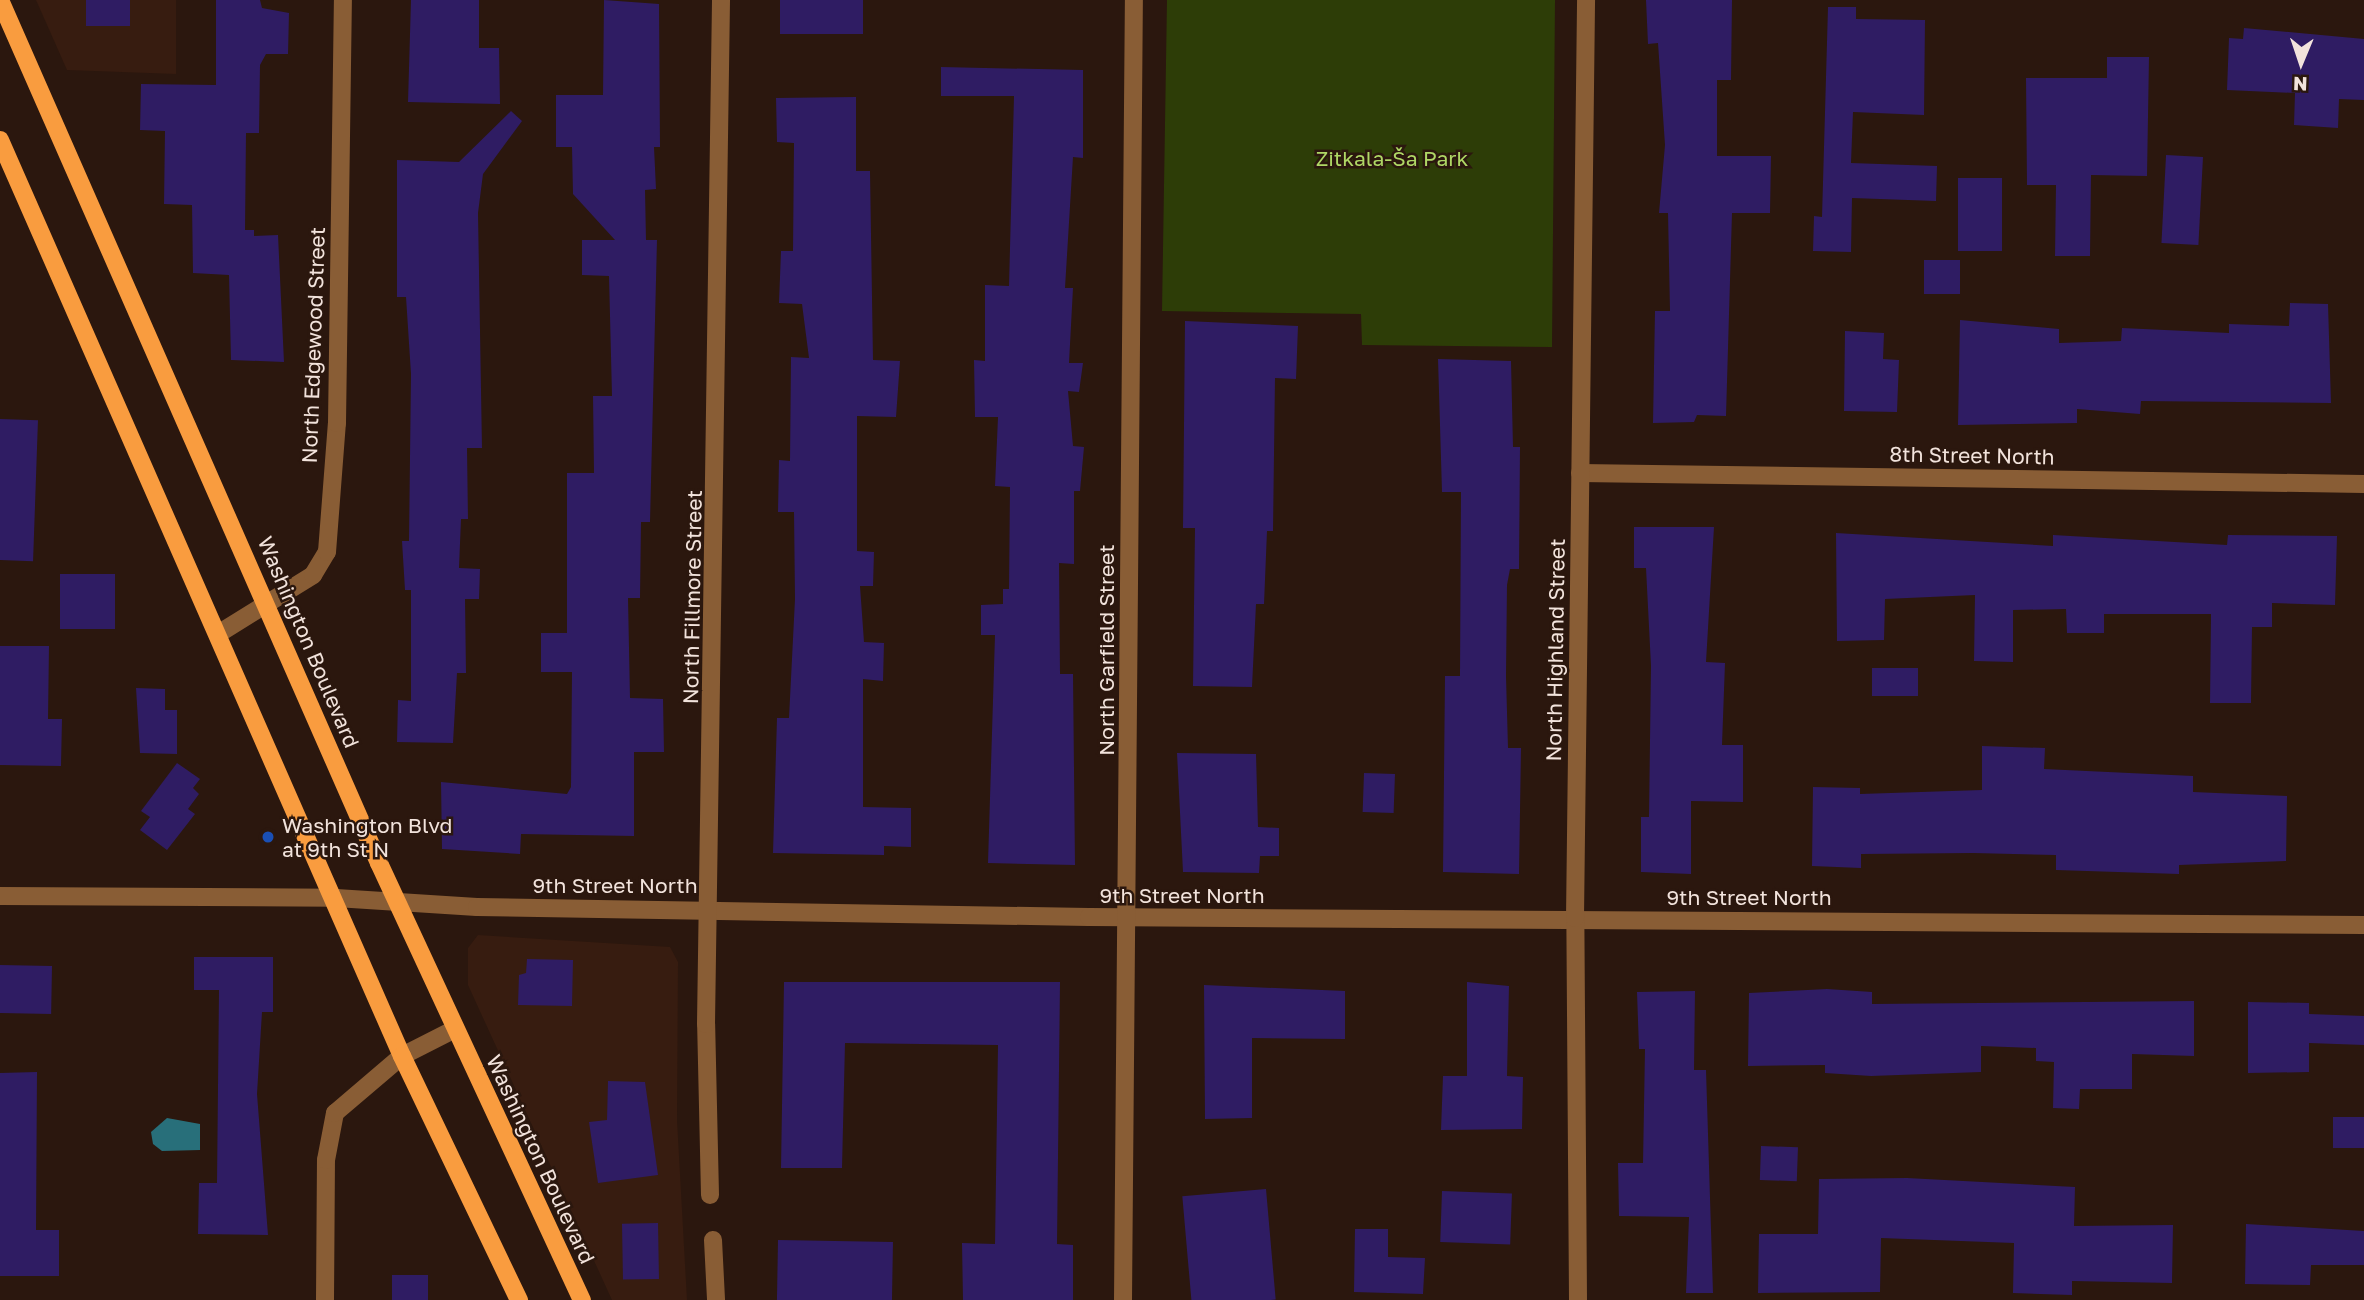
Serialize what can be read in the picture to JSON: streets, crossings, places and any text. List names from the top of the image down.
{
  "streets": {
    "main road": ["Washington Boulevard"],
    "street": [
      "North Edgewood Street",
      "8th Street North",
      "North Fillmore Street",
      "North Garfield Street",
      "North Highland Street",
      "9th Street North"
    ]
  },
  "crossings": [
    ["North Edgewood Street", "Washington Boulevard"],
    ["8th Street North", "North Highland Street"],
    ["North Fillmore Street", "9th Street North"],
    ["Washington Boulevard", "9th Street North"],
    ["North Garfield Street", "9th Street North"],
    ["North Highland Street", "9th Street North"]
  ],
  "parks": ["Zitkala-Ša Park"],
  "places": ["Washington Blvd at 9th St N"],
  "north": "bottom"
}
